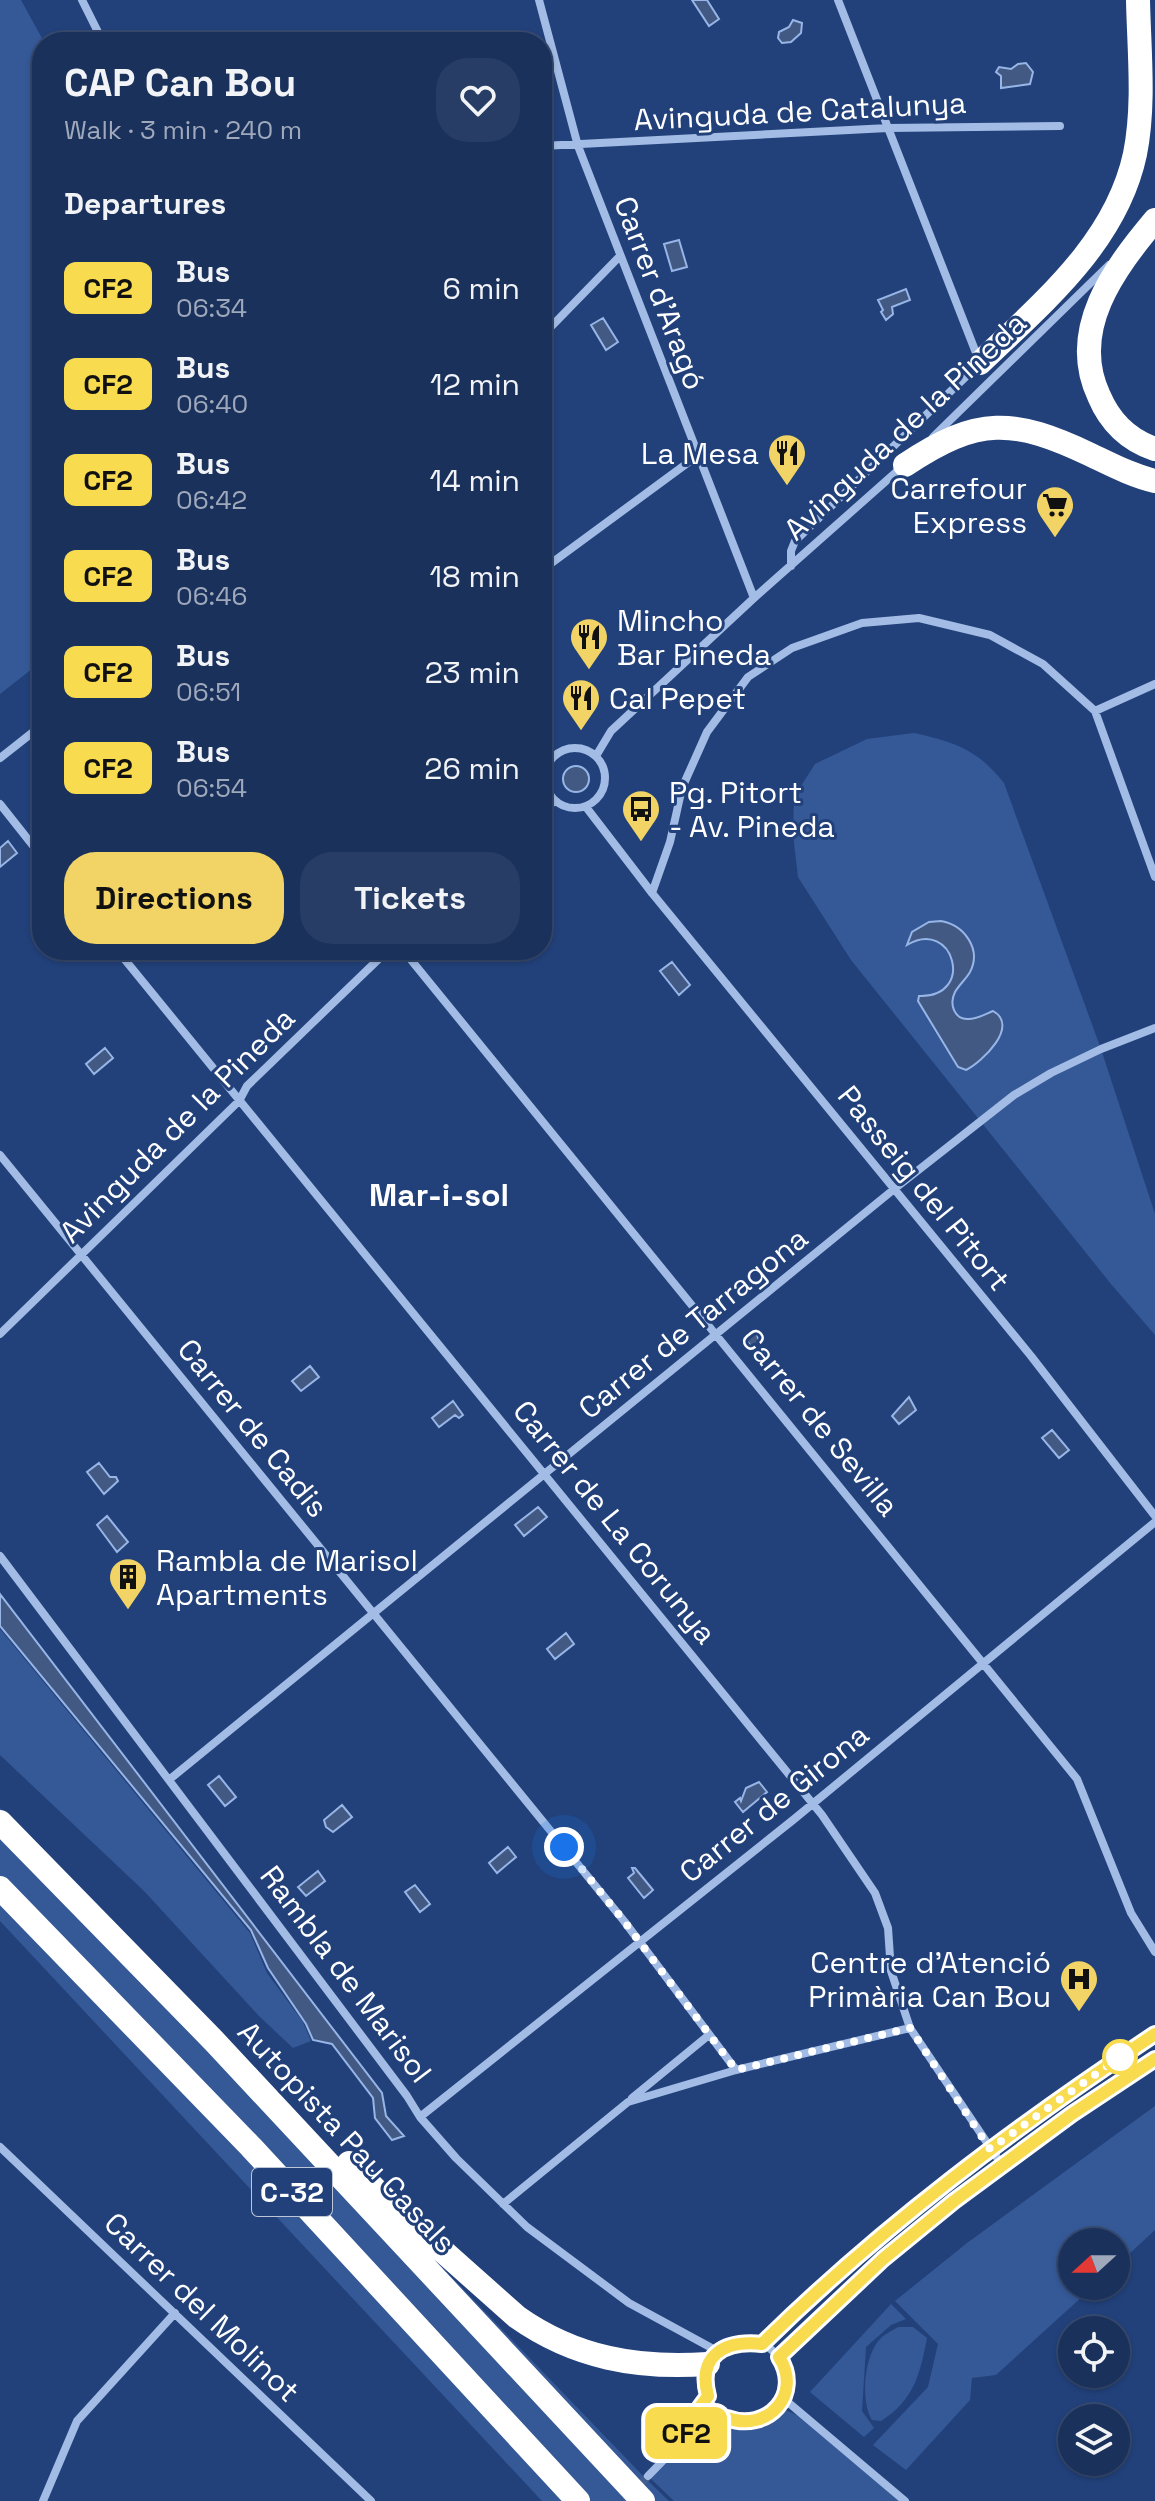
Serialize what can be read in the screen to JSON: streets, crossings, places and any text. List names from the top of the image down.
{
  "streets": {
    "highway": ["Autopista Pau Casals", "C-32"],
    "street": [
      "Avinguda de Catalunya",
      "Carrer d'Aragó",
      "Avinguda de la Pineda",
      "Passeig del Pitort",
      "Carrer de Tarragona",
      "Carrer de Sevilla",
      "Carrer de Cadis",
      "Carrer de La Corunya",
      "Carrer de Girona",
      "Rambla de Marisol",
      "Carrer del Molinot"
    ]
  },
  "crossings": [
    ["Avinguda de Catalunya", "Carrer d'Aragó"],
    ["Carrer d'Aragó", "Avinguda de la Pineda"],
    ["Avinguda de la Pineda", "Carrer de Cadis"],
    ["Avinguda de la Pineda", "Carrer de La Corunya"],
    ["Passeig del Pitort", "Carrer de Tarragona"],
    ["Carrer de Tarragona", "Carrer de Sevilla"],
    ["Carrer de Tarragona", "Carrer de Cadis"],
    ["Carrer de Tarragona", "Carrer de La Corunya"],
    ["Carrer de Tarragona", "Rambla de Marisol"],
    ["Carrer de Sevilla", "Carrer de Girona"],
    ["Carrer de Cadis", "Carrer de Girona"],
    ["Carrer de La Corunya", "Carrer de Girona"],
    ["Carrer de Girona", "Rambla de Marisol"]
  ],
  "districts": ["Mar-i-sol"],
  "places": {
    "restaurant": ["La Mesa", "Mincho Bar Pineda", "Cal Pepet"],
    "supermarket": ["Carrefour Express"],
    "bus stop": ["Pg. Pitort - Av. Pineda"],
    "building": ["Rambla de Marisol Apartments"],
    "hospital": ["Centre d'Atenció Primària Can Bou"]
  },
  "lines": ["bus line CF2"],
  "north": "left",
  "page": {
    "on_map": "CF2",
    "heading": [
      ["CAP Can Bou", "Walk · 3 min · 240 m"],
      "Departures"
    ],
    "list": [
      {
        "mark": "CF2",
        "name": "Bus",
        "note": "06:34",
        "value": "6 min"
      },
      {
        "mark": "CF2",
        "name": "Bus",
        "note": "06:40",
        "value": "12 min"
      },
      {
        "mark": "CF2",
        "name": "Bus",
        "note": "06:42",
        "value": "14 min"
      },
      {
        "mark": "CF2",
        "name": "Bus",
        "note": "06:46",
        "value": "18 min"
      },
      {
        "mark": "CF2",
        "name": "Bus",
        "note": "06:51",
        "value": "23 min"
      },
      {
        "mark": "CF2",
        "name": "Bus",
        "note": "06:54",
        "value": "26 min"
      }
    ],
    "buttons": ["Directions", "Tickets"]
  }
}
